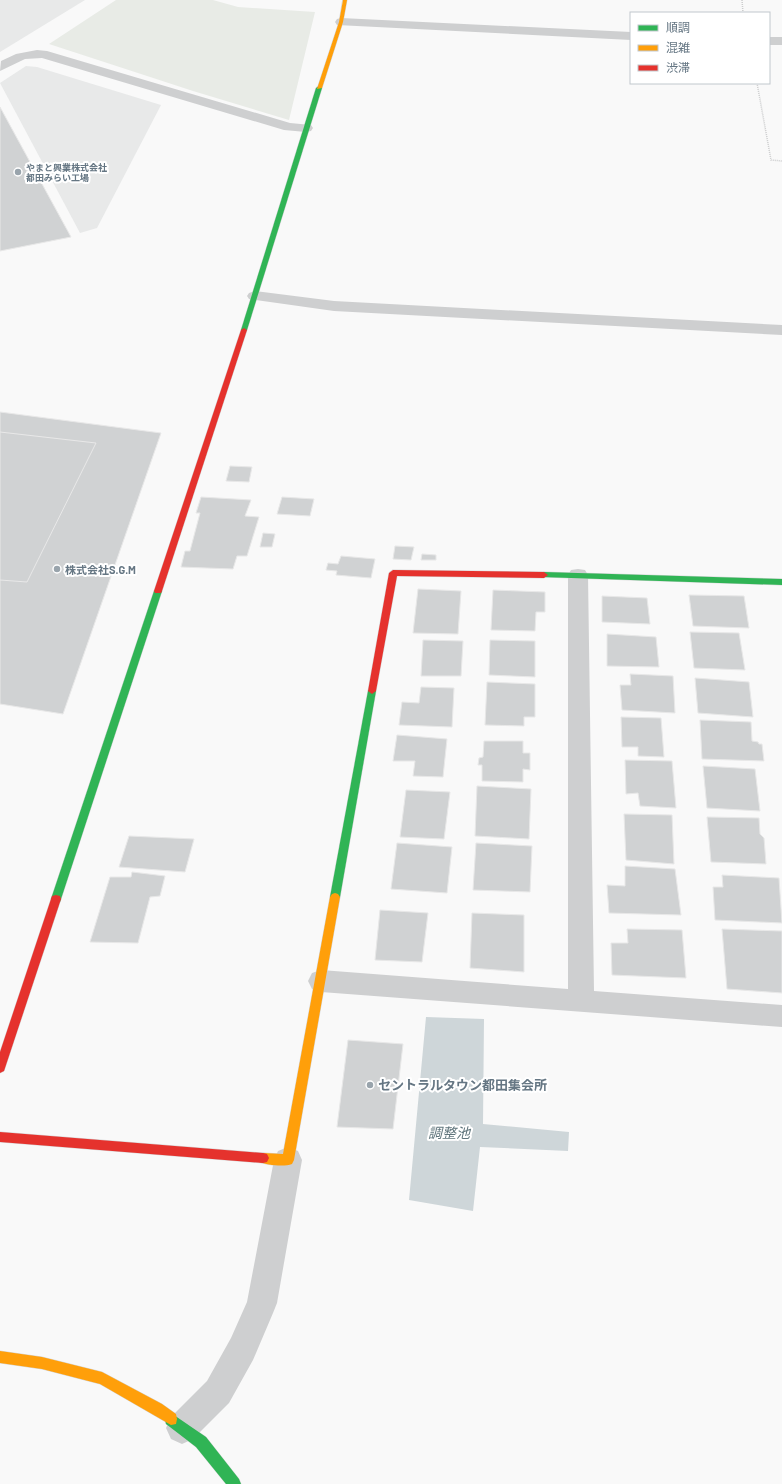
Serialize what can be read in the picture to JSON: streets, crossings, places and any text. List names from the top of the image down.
{
  "water": ["調整池"],
  "places": ["やまと興業株式会社 都田みらい工場", "株式会社S.G.M", "セントラルタウン都田集会所"],
  "legend": ["順調", "混雑", "渋滞"]
}
